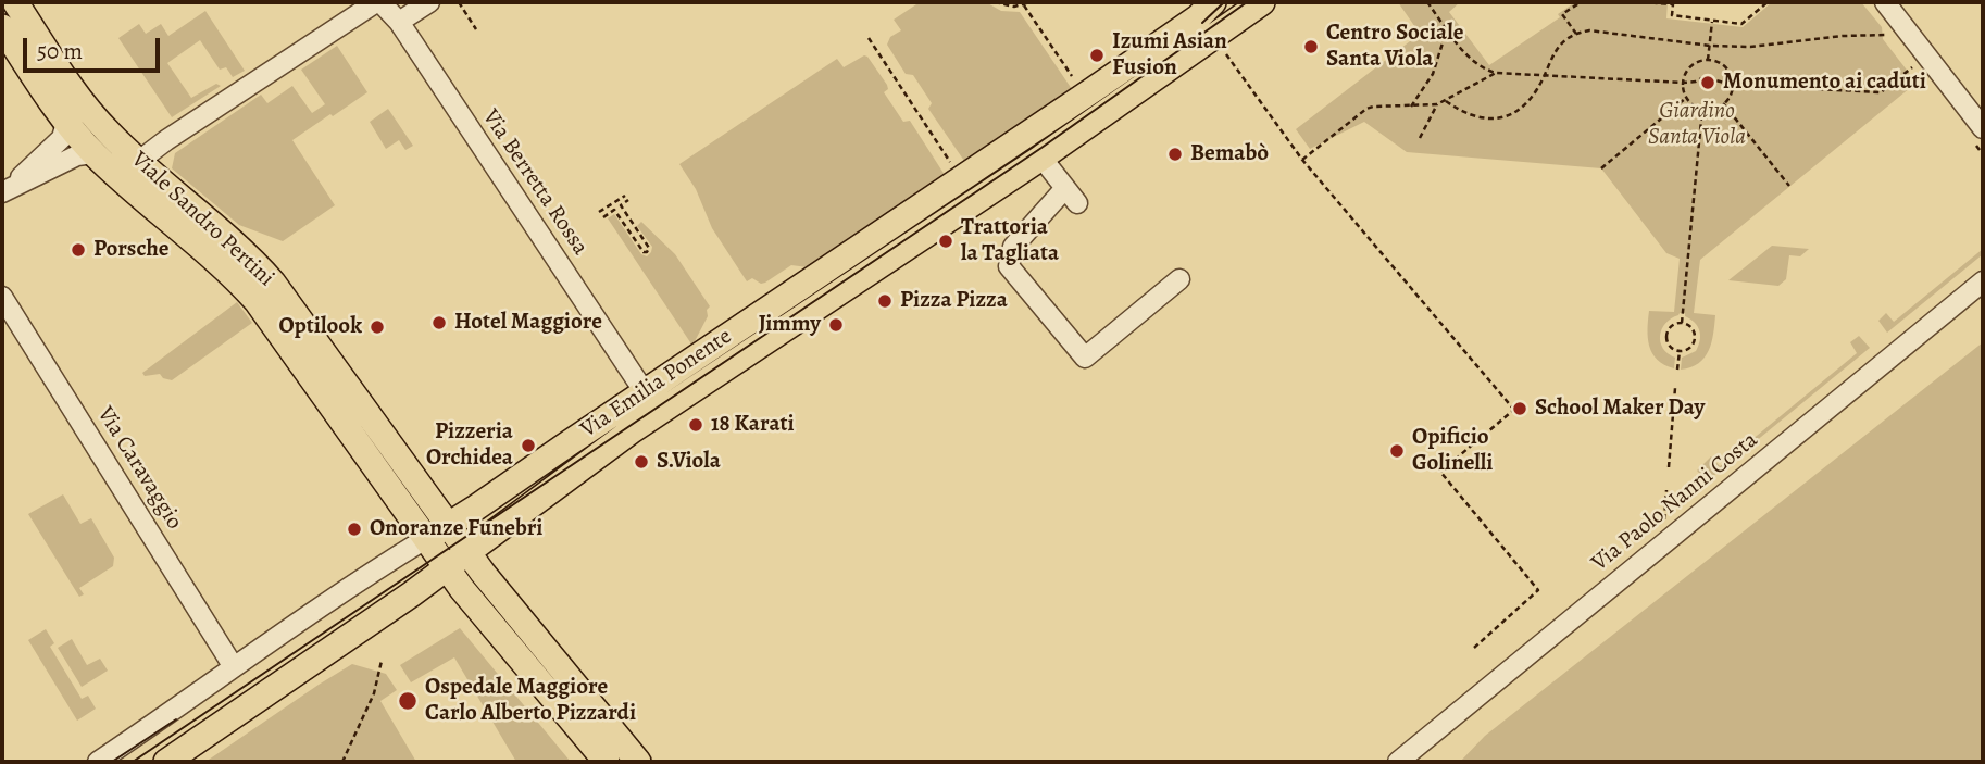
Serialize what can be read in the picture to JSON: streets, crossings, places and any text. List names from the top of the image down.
{
  "streets": {
    "main road": ["Viale Sandro Pertini", "Via Emilia Ponente"],
    "street": ["Via Berretta Rossa", "Via Caravaggio", "Via Paolo Nanni Costa"]
  },
  "crossings": [
    ["Via Berretta Rossa", "Viale Sandro Pertini"],
    ["Via Berretta Rossa", "Via Emilia Ponente"],
    ["Viale Sandro Pertini", "Via Emilia Ponente"],
    ["Via Emilia Ponente", "Via Caravaggio"]
  ],
  "parks": ["Giardino Santa Viola"],
  "places": [
    "Centro Sociale Santa Viola",
    "Izumi Asian Fusion",
    "Monumento ai caduti",
    "Bemabò",
    "Trattoria la Tagliata",
    "Porsche",
    "Pizza Pizza",
    "Hotel Maggiore",
    "Jimmy",
    "Optilook",
    "School Maker Day",
    "18 Karati",
    "Pizzeria Orchidea",
    "Opificio Golinelli",
    "S.Viola",
    "Onoranze Funebri",
    "Ospedale Maggiore Carlo Alberto Pizzardi"
  ],
  "scale_bar": "50 m"
}
